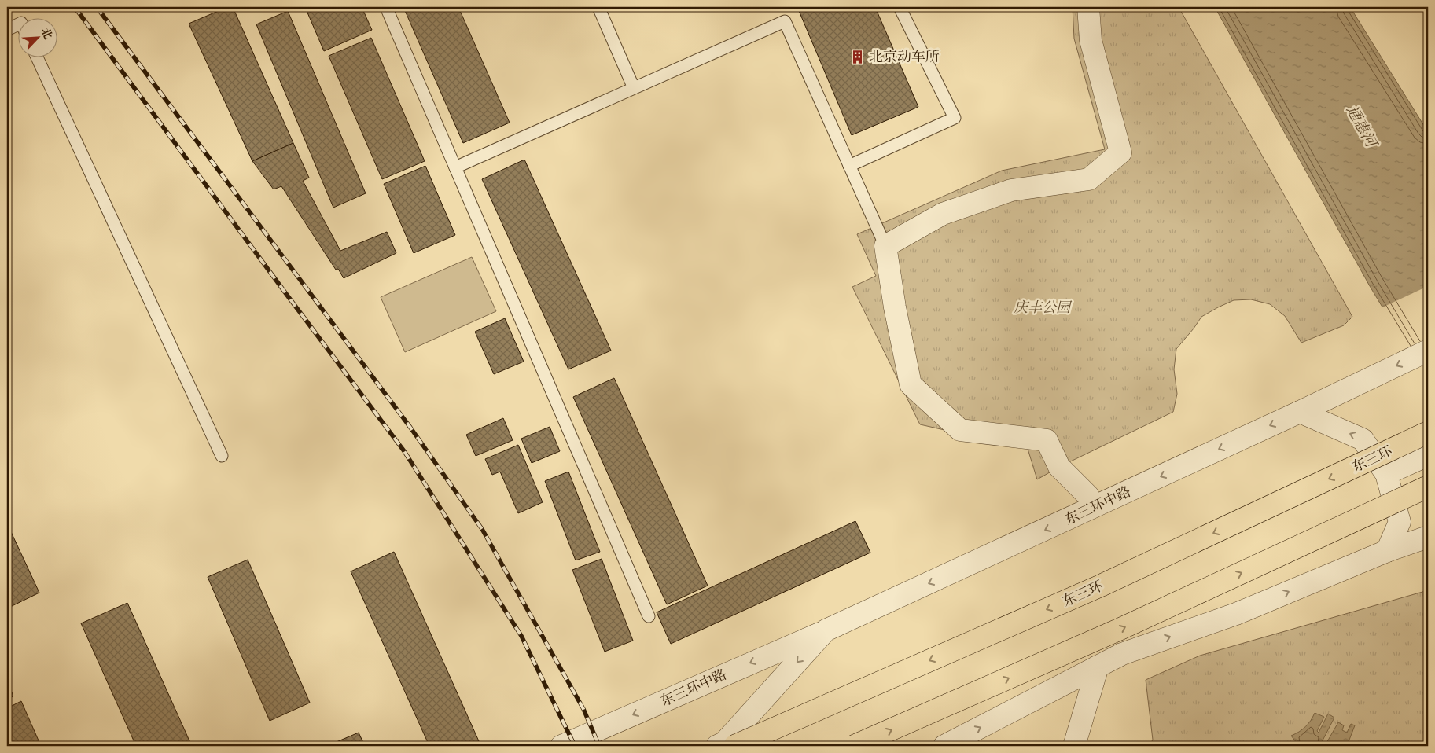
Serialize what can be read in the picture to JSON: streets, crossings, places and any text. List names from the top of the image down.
{
  "streets": {
    "highway": ["东三环"],
    "street": ["东三环中路"]
  },
  "crossings": [
    ["东三环", "东三环中路"]
  ],
  "water": ["通惠河"],
  "parks": ["庆丰公园"],
  "places": {
    "building": ["北京动车所"]
  },
  "north": "top right"
}
